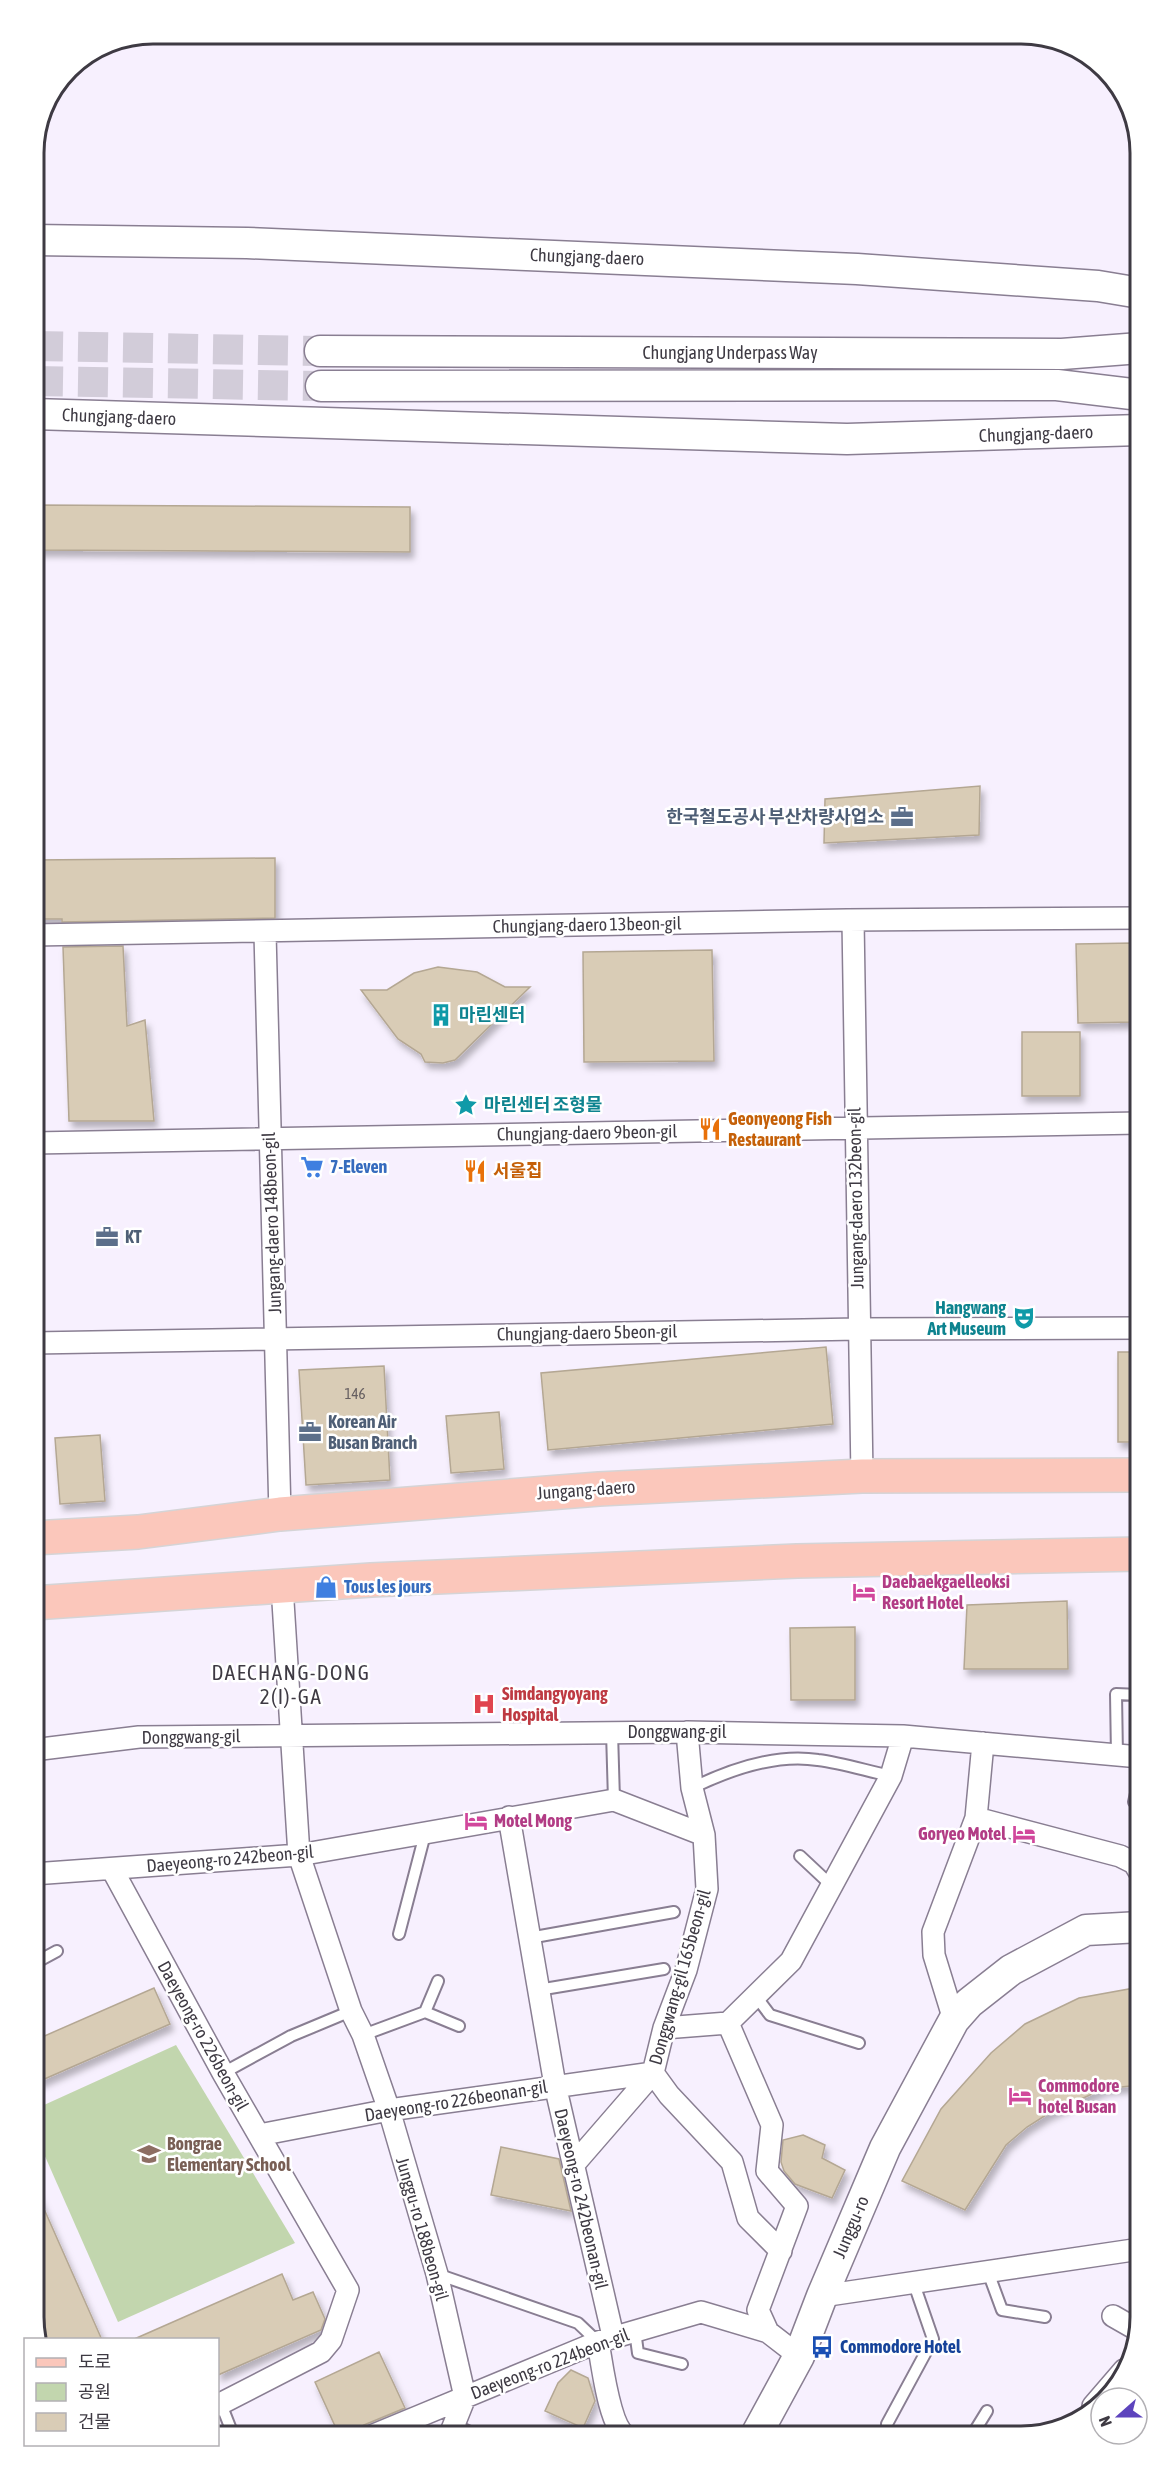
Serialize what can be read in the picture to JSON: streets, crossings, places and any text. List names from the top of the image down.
{
  "streets": {
    "main road": [
      "Chungjang-daero",
      "Chungjang Underpass Way",
      "Jungang-daero",
      "Junggu-ro"
    ],
    "street": [
      "Chungjang-daero 13beon-gil",
      "Chungjang-daero 9beon-gil",
      "Jungang-daero 132beon-gil",
      "Jungang-daero 148beon-gil",
      "Chungjang-daero 5beon-gil",
      "Donggwang-gil",
      "Daeyeong-ro 242beon-gil",
      "Donggwang-gil 165beon-gil",
      "Daeyeong-ro 226beon-gil",
      "Daeyeong-ro 226beonan-gil",
      "Daeyeong-ro 242beonan-gil",
      "Junggu-ro 188beon-gil",
      "Daeyeong-ro 224beon-gil"
    ]
  },
  "crossings": [
    ["Chungjang-daero 13beon-gil", "Jungang-daero 132beon-gil"],
    ["Chungjang-daero 13beon-gil", "Jungang-daero 148beon-gil"],
    ["Chungjang-daero 9beon-gil", "Jungang-daero 132beon-gil"],
    ["Chungjang-daero 9beon-gil", "Jungang-daero 148beon-gil"],
    ["Jungang-daero 132beon-gil", "Chungjang-daero 5beon-gil"],
    ["Jungang-daero 132beon-gil", "Jungang-daero"],
    ["Jungang-daero 148beon-gil", "Chungjang-daero 5beon-gil"],
    ["Jungang-daero 148beon-gil", "Jungang-daero"],
    ["Donggwang-gil", "Donggwang-gil 165beon-gil"],
    ["Donggwang-gil", "Junggu-ro 188beon-gil"],
    ["Daeyeong-ro 242beon-gil", "Daeyeong-ro 226beon-gil"],
    ["Daeyeong-ro 242beon-gil", "Daeyeong-ro 242beonan-gil"],
    ["Daeyeong-ro 242beon-gil", "Junggu-ro 188beon-gil"],
    ["Donggwang-gil 165beon-gil", "Daeyeong-ro 226beonan-gil"],
    ["Daeyeong-ro 226beon-gil", "Daeyeong-ro 226beonan-gil"],
    ["Daeyeong-ro 226beonan-gil", "Daeyeong-ro 242beonan-gil"],
    ["Daeyeong-ro 226beonan-gil", "Junggu-ro 188beon-gil"],
    ["Daeyeong-ro 242beonan-gil", "Daeyeong-ro 224beon-gil"],
    ["Junggu-ro 188beon-gil", "Daeyeong-ro 224beon-gil"]
  ],
  "districts": ["DAECHANG-DONG 2(I)-GA"],
  "places": {
    "office": ["한국철도공사 부산차량사업소", "KT", "Korean Air Busan Branch"],
    "building": ["마린센터"],
    "place": ["마린센터 조형물"],
    "restaurant": ["Geonyeong Fish Restaurant", "서울집"],
    "supermarket": ["7-Eleven"],
    "theatre": ["Hangwang Art Museum"],
    "shop": ["Tous les jours"],
    "hotel": [
      "Daebaekgaelleoksi Resort Hotel",
      "Motel Mong",
      "Goryeo Motel",
      "Commodore hotel Busan"
    ],
    "hospital": ["Simdangyoyang Hospital"],
    "school or university": ["Bongrae Elementary School"],
    "bus stop": ["Commodore Hotel"]
  },
  "house_numbers": ["146"],
  "legend": ["도로", "공원", "건물"],
  "north": "left"
}
